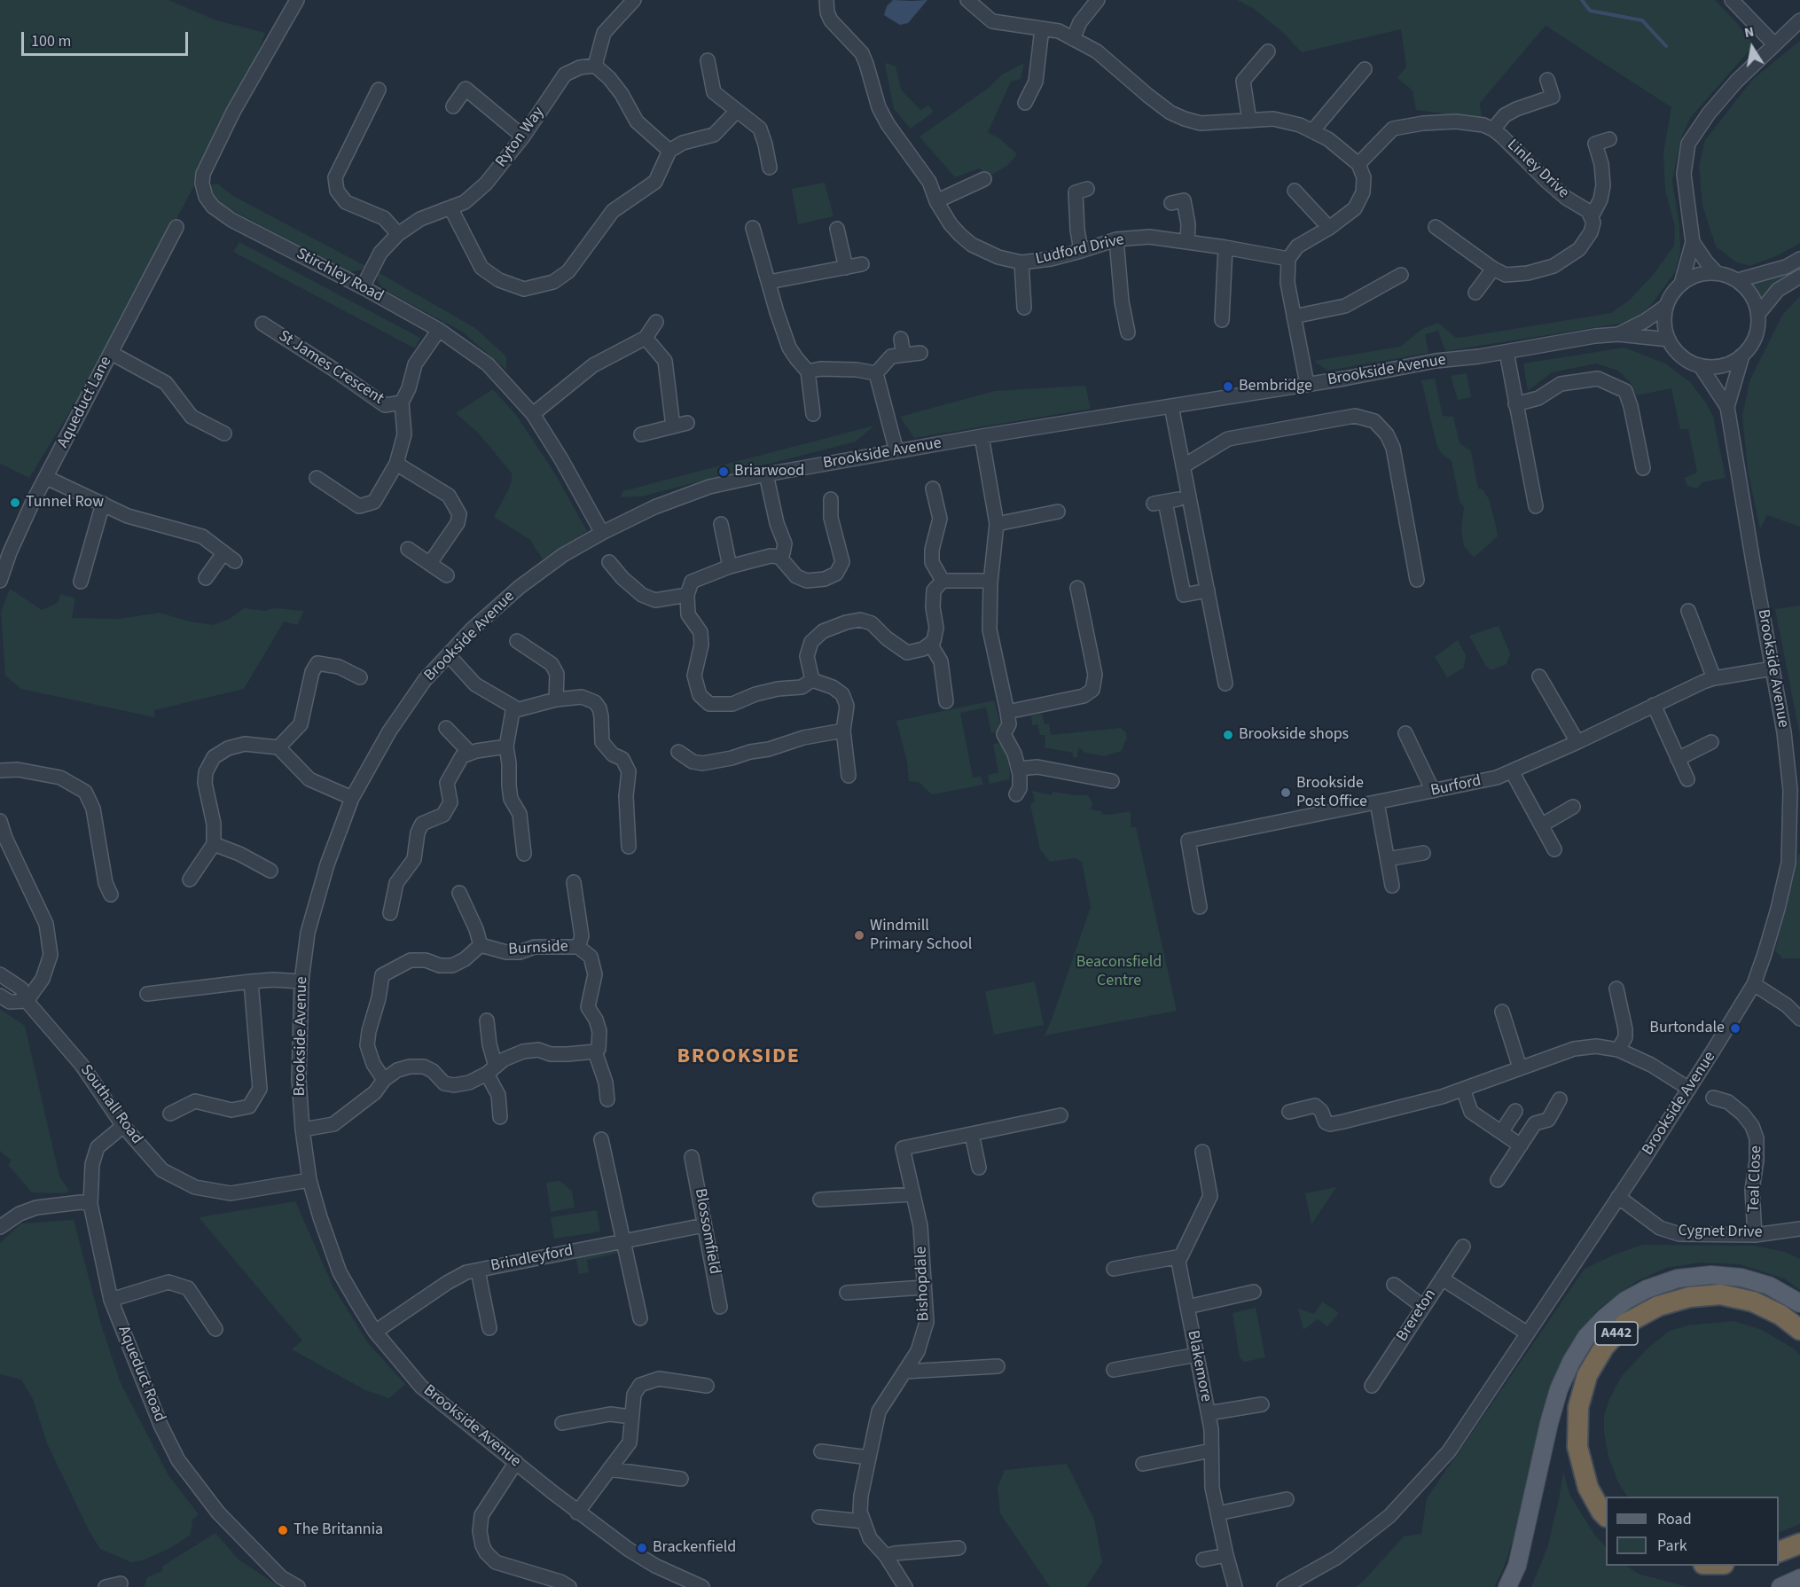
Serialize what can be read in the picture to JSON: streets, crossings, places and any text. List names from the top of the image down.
{
  "streets": {
    "highway": ["A442"],
    "street": [
      "Ryton Way",
      "Linley Drive",
      "Ludford Drive",
      "Stirchley Road",
      "St James Crescent",
      "Brookside Avenue",
      "Aqueduct Lane",
      "Burford",
      "Burnside",
      "Southall Road",
      "Teal Close",
      "Blossomfield",
      "Cygnet Drive",
      "Brindleyford",
      "Bishopdale",
      "Brereton",
      "Blakemore",
      "Aqueduct Road"
    ]
  },
  "crossings": [
    ["Ryton Way", "Stirchley Road"],
    ["Stirchley Road", "St James Crescent"],
    ["Stirchley Road", "Brookside Avenue"],
    ["Brookside Avenue", "Burford"],
    ["Brookside Avenue", "Southall Road"],
    ["Brookside Avenue", "Cygnet Drive"],
    ["Brookside Avenue", "Brindleyford"],
    ["Southall Road", "Aqueduct Road"],
    ["Teal Close", "Cygnet Drive"],
    ["Blossomfield", "Brindleyford"]
  ],
  "districts": ["BROOKSIDE"],
  "parks": ["Beaconsfield Centre"],
  "places": [
    "Bembridge",
    "Briarwood",
    "Tunnel Row",
    "Brookside shops",
    "Brookside Post Office",
    "Windmill Primary School",
    "Burtondale",
    "The Britannia",
    "Brackenfield"
  ],
  "legend": ["Road", "Park"],
  "scale_bar": "100 m",
  "north": "top"
}
